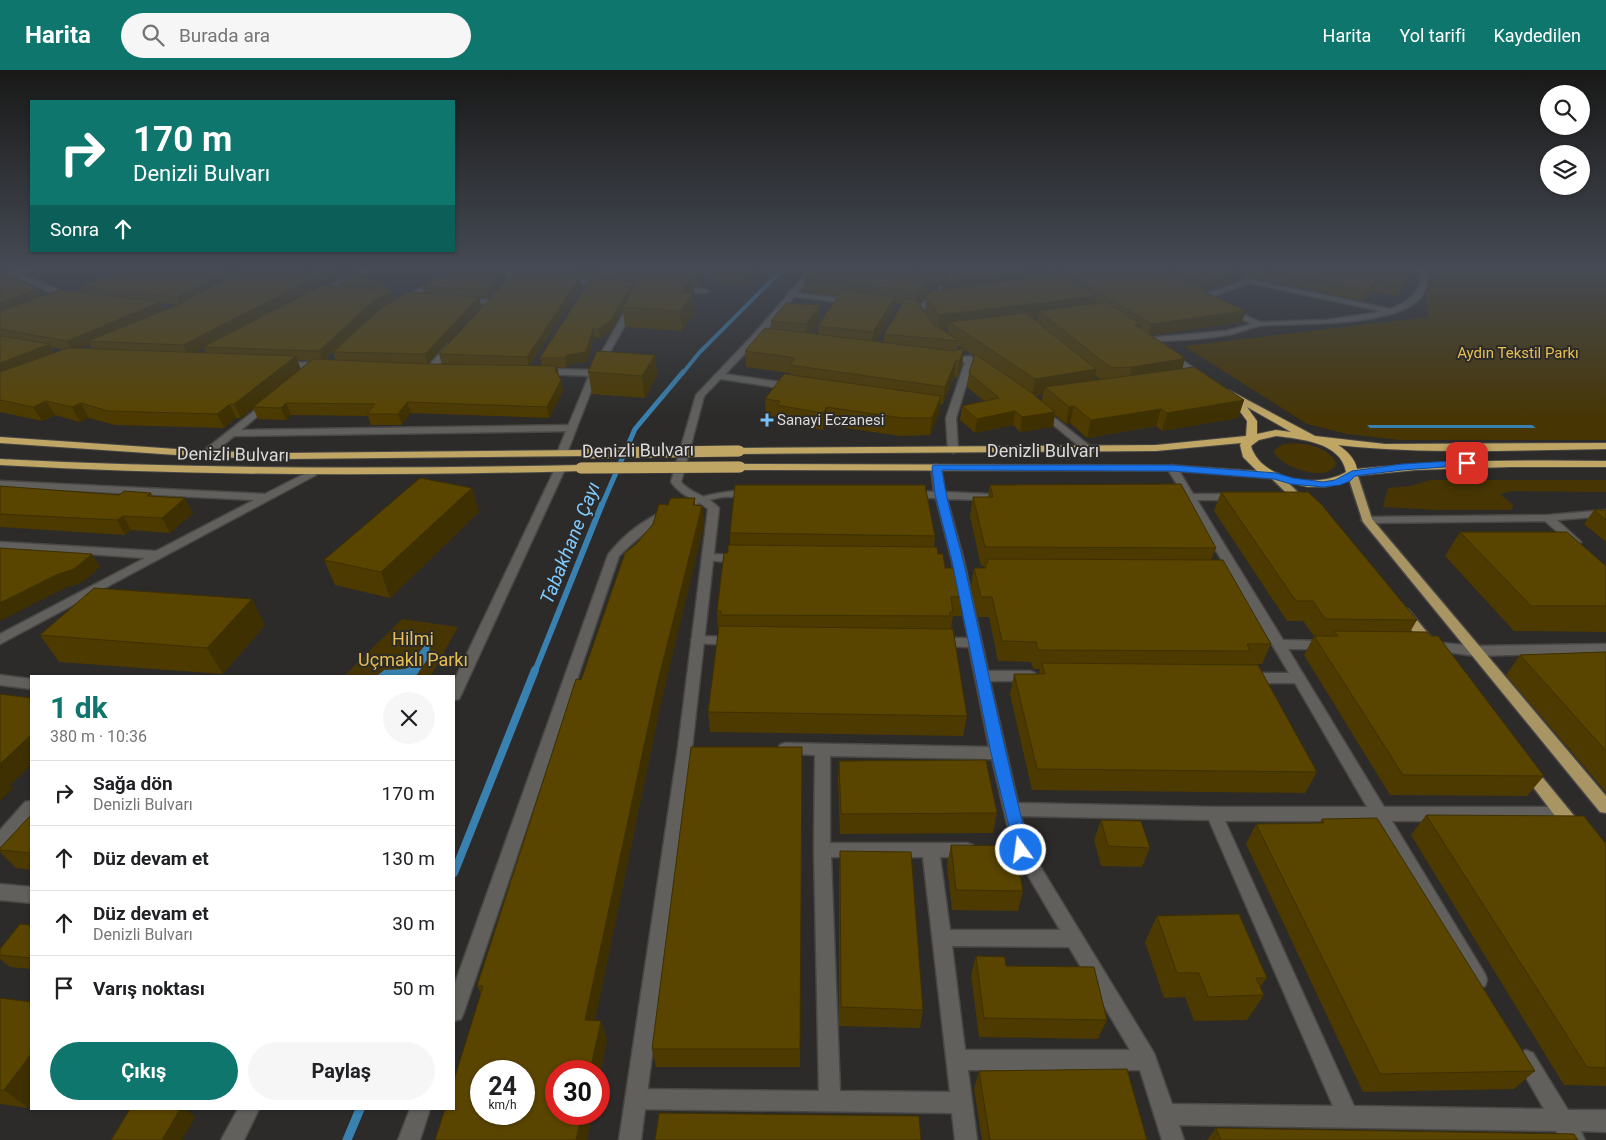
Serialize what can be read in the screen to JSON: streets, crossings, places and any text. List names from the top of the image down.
{
  "streets": {
    "highway": ["Denizli Bulvarı"]
  },
  "water": ["Tabakhane Çayı"],
  "parks": ["Aydın Tekstil Parkı", "Hilmi Uçmaklı Parkı"],
  "places": {
    "health": ["Sanayi Eczanesi"]
  },
  "page": {
    "header": "Harita",
    "search": "Burada ara",
    "nav": ["Harita", "Yol tarifi", "Kaydedilen"],
    "turn": ["170 m", "Denizli Bulvarı"],
    "then": "Sonra",
    "heading": ["1 dk", "380 m · 10:36"],
    "list": [
      {
        "name": "Sağa dön",
        "note": "Denizli Bulvarı",
        "value": "170 m"
      },
      {
        "name": "Düz devam et",
        "value": "130 m"
      },
      {
        "name": "Düz devam et",
        "note": "Denizli Bulvarı",
        "value": "30 m"
      },
      {
        "name": "Varış noktası",
        "value": "50 m"
      }
    ],
    "buttons": ["Çıkış", "Paylaş"],
    "speed": "24 km/h",
    "limit": "30"
  }
}
